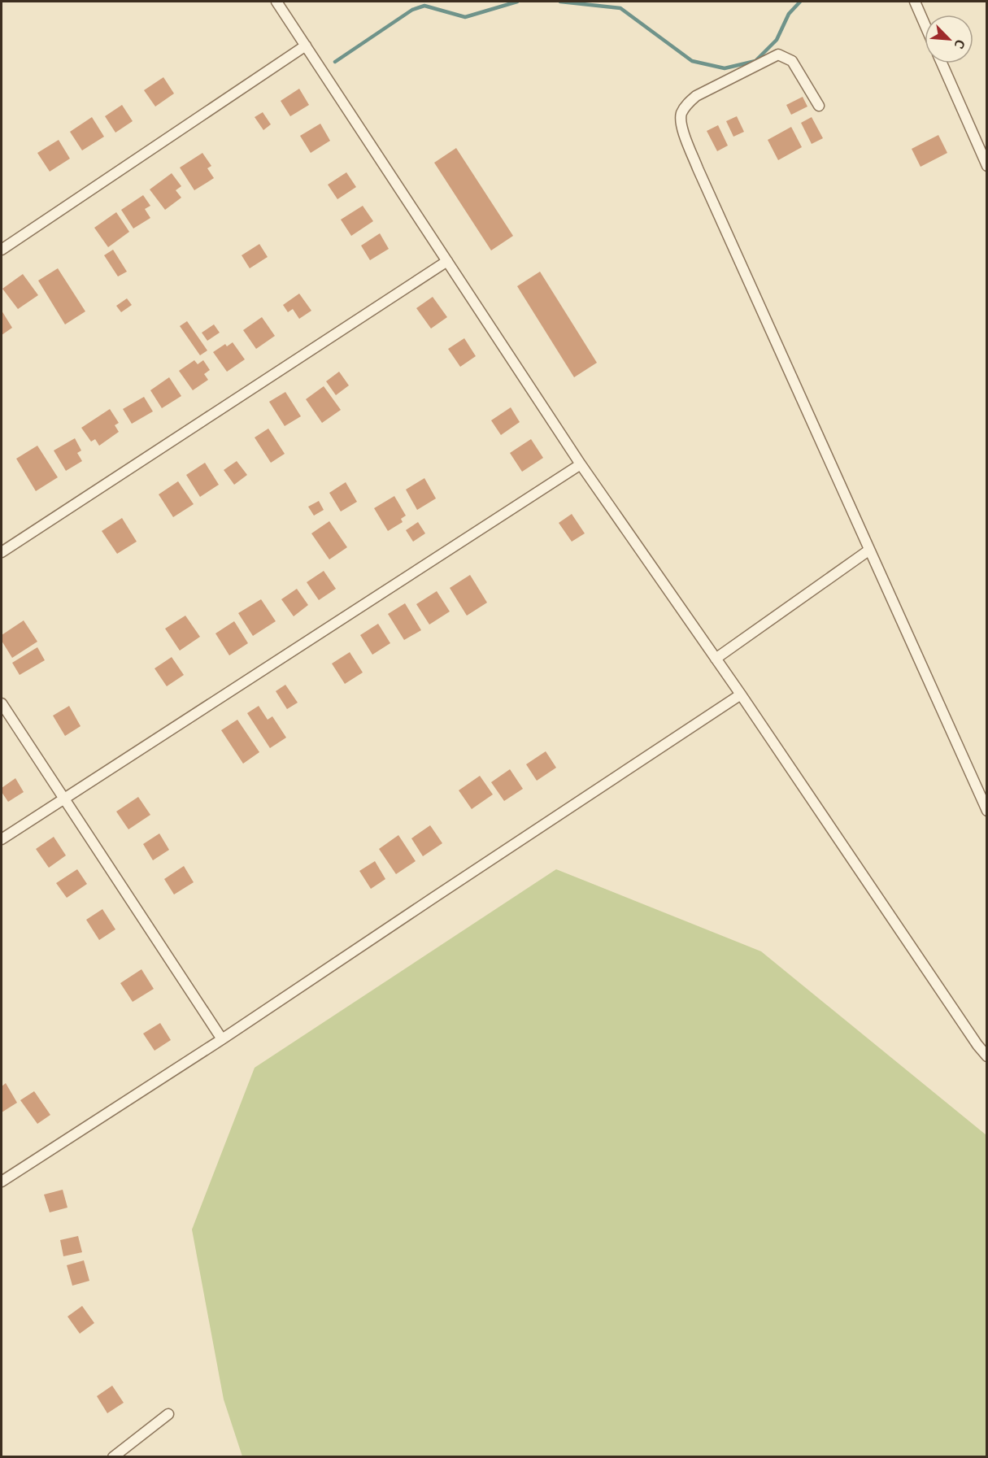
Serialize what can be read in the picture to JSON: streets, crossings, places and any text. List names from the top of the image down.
{
  "north": "bottom right"
}
